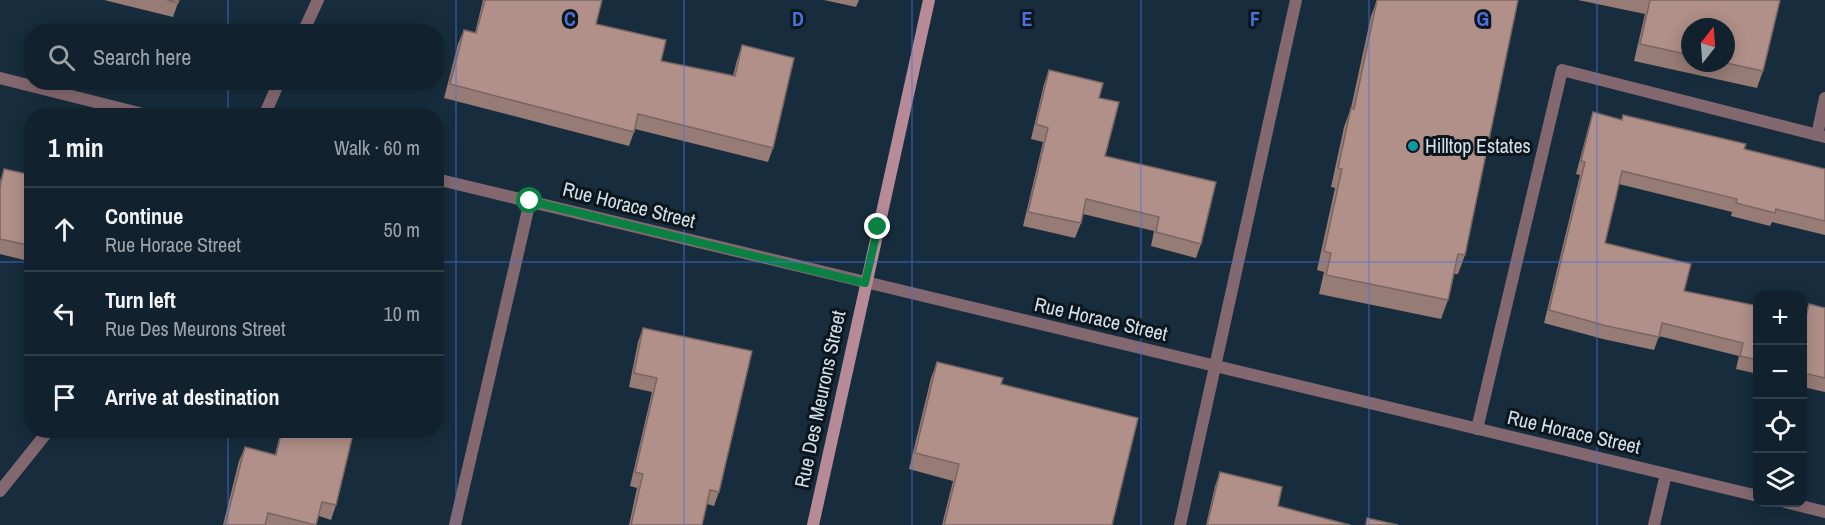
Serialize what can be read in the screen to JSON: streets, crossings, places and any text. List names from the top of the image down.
{
  "streets": {
    "street": ["Rue Horace Street", "Rue Des Meurons Street"]
  },
  "crossings": [
    ["Rue Horace Street", "Rue Des Meurons Street"]
  ],
  "places": ["Hilltop Estates"],
  "north": "top",
  "page": {
    "search": "Search here",
    "heading": ["1 min", "Walk · 60 m"],
    "list": [
      ["Continue", "Rue Horace Street", "50 m"],
      ["Turn left", "Rue Des Meurons Street", "10 m"],
      "Arrive at destination"
    ],
    "map_buttons": ["+", "−"]
  },
  "grid": {
    "columns": [
      "C",
      "D",
      "E",
      "F",
      "G"
    ]
  }
}
